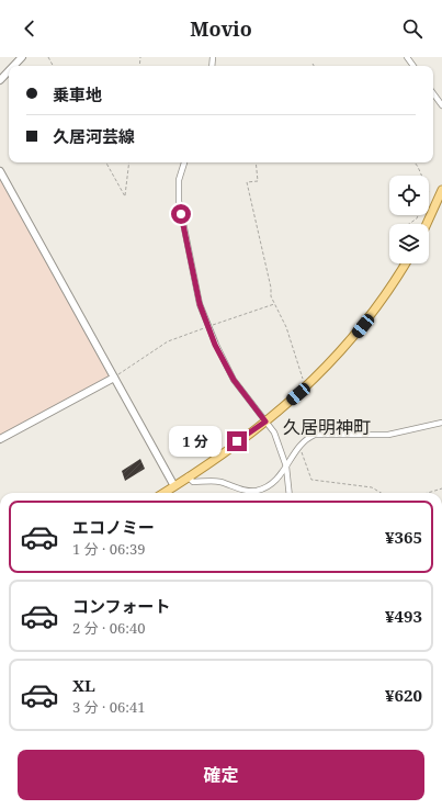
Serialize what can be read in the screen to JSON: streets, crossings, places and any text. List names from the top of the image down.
{
  "districts": ["久居明神町"],
  "page": {
    "header": "Movio",
    "banner": ["乗車地", "久居河芸線"],
    "bubble": "1 分",
    "list": [
      {
        "name": "エコノミー",
        "note": "1 分 · 06:39",
        "value": "¥365"
      },
      {
        "name": "コンフォート",
        "note": "2 分 · 06:40",
        "value": "¥493"
      },
      {
        "name": "XL",
        "note": "3 分 · 06:41",
        "value": "¥620"
      }
    ],
    "buttons": "確定"
  }
}
